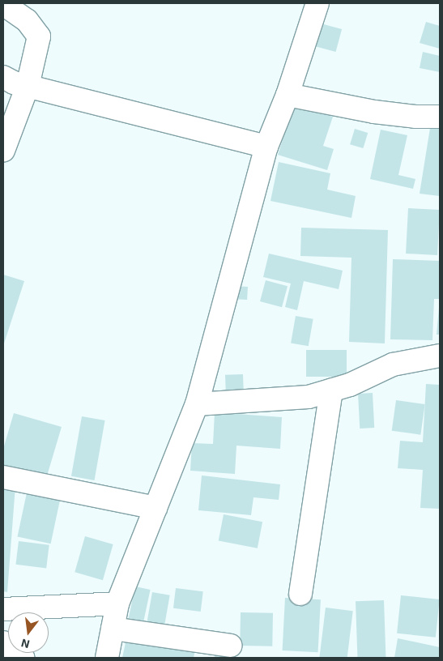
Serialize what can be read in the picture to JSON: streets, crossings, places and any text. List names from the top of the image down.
{
  "north": "bottom"
}
